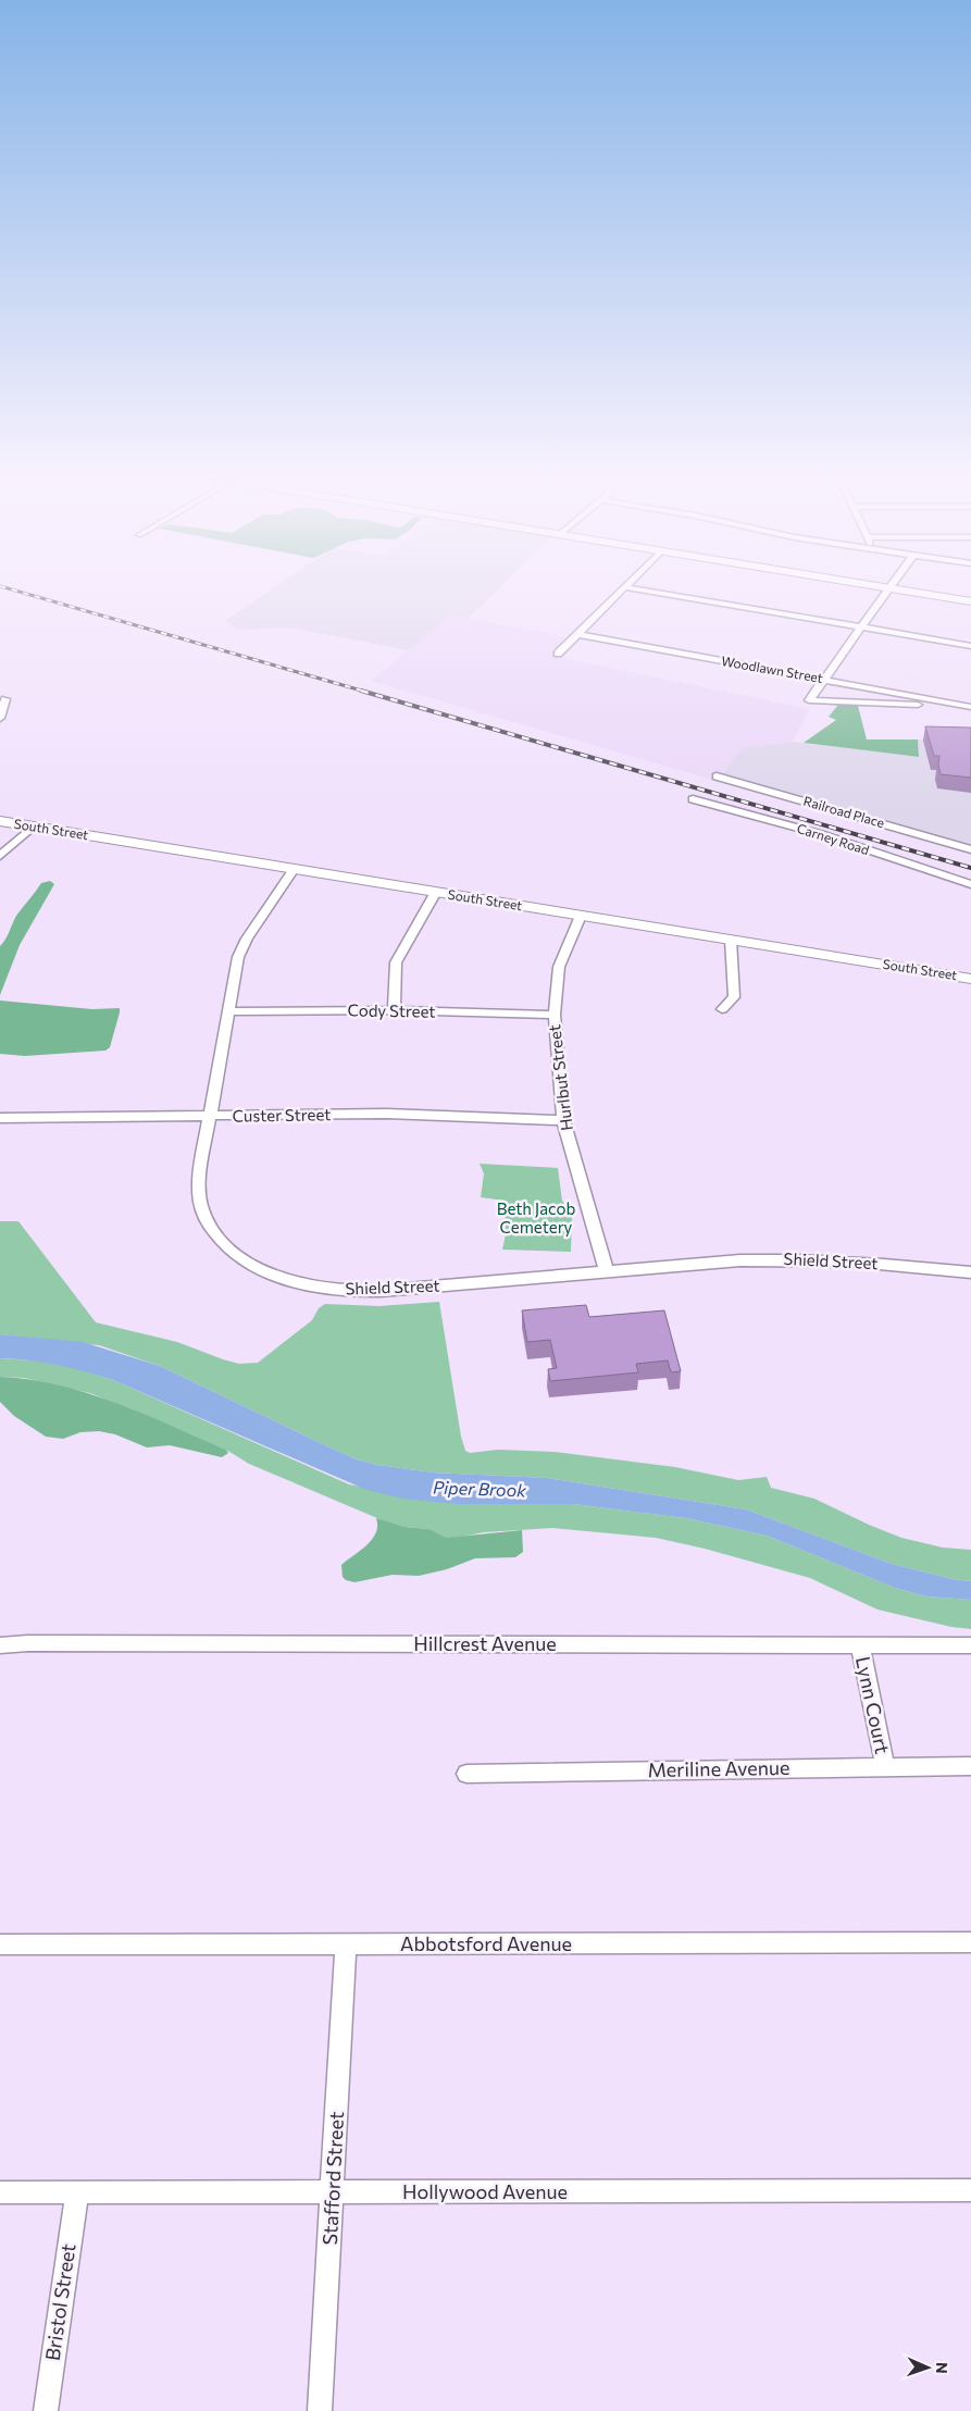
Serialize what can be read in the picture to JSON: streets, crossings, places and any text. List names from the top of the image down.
{
  "streets": {
    "main road": ["South Street"],
    "street": [
      "Woodlawn Street",
      "Railroad Place",
      "Carney Road",
      "Cody Street",
      "Hurlbut Street",
      "Custer Street",
      "Shield Street",
      "Hillcrest Avenue",
      "Lynn Court",
      "Meriline Avenue",
      "Abbotsford Avenue",
      "Stafford Street",
      "Hollywood Avenue",
      "Bristol Street"
    ]
  },
  "crossings": [
    ["South Street", "Hurlbut Street"],
    ["South Street", "Shield Street"],
    ["Cody Street", "Hurlbut Street"],
    ["Cody Street", "Shield Street"],
    ["Hurlbut Street", "Custer Street"],
    ["Hurlbut Street", "Shield Street"],
    ["Custer Street", "Shield Street"],
    ["Hillcrest Avenue", "Lynn Court"],
    ["Lynn Court", "Meriline Avenue"],
    ["Abbotsford Avenue", "Stafford Street"],
    ["Stafford Street", "Hollywood Avenue"],
    ["Hollywood Avenue", "Bristol Street"]
  ],
  "water": ["Piper Brook"],
  "parks": ["Beth Jacob Cemetery"],
  "north": "right"
}
